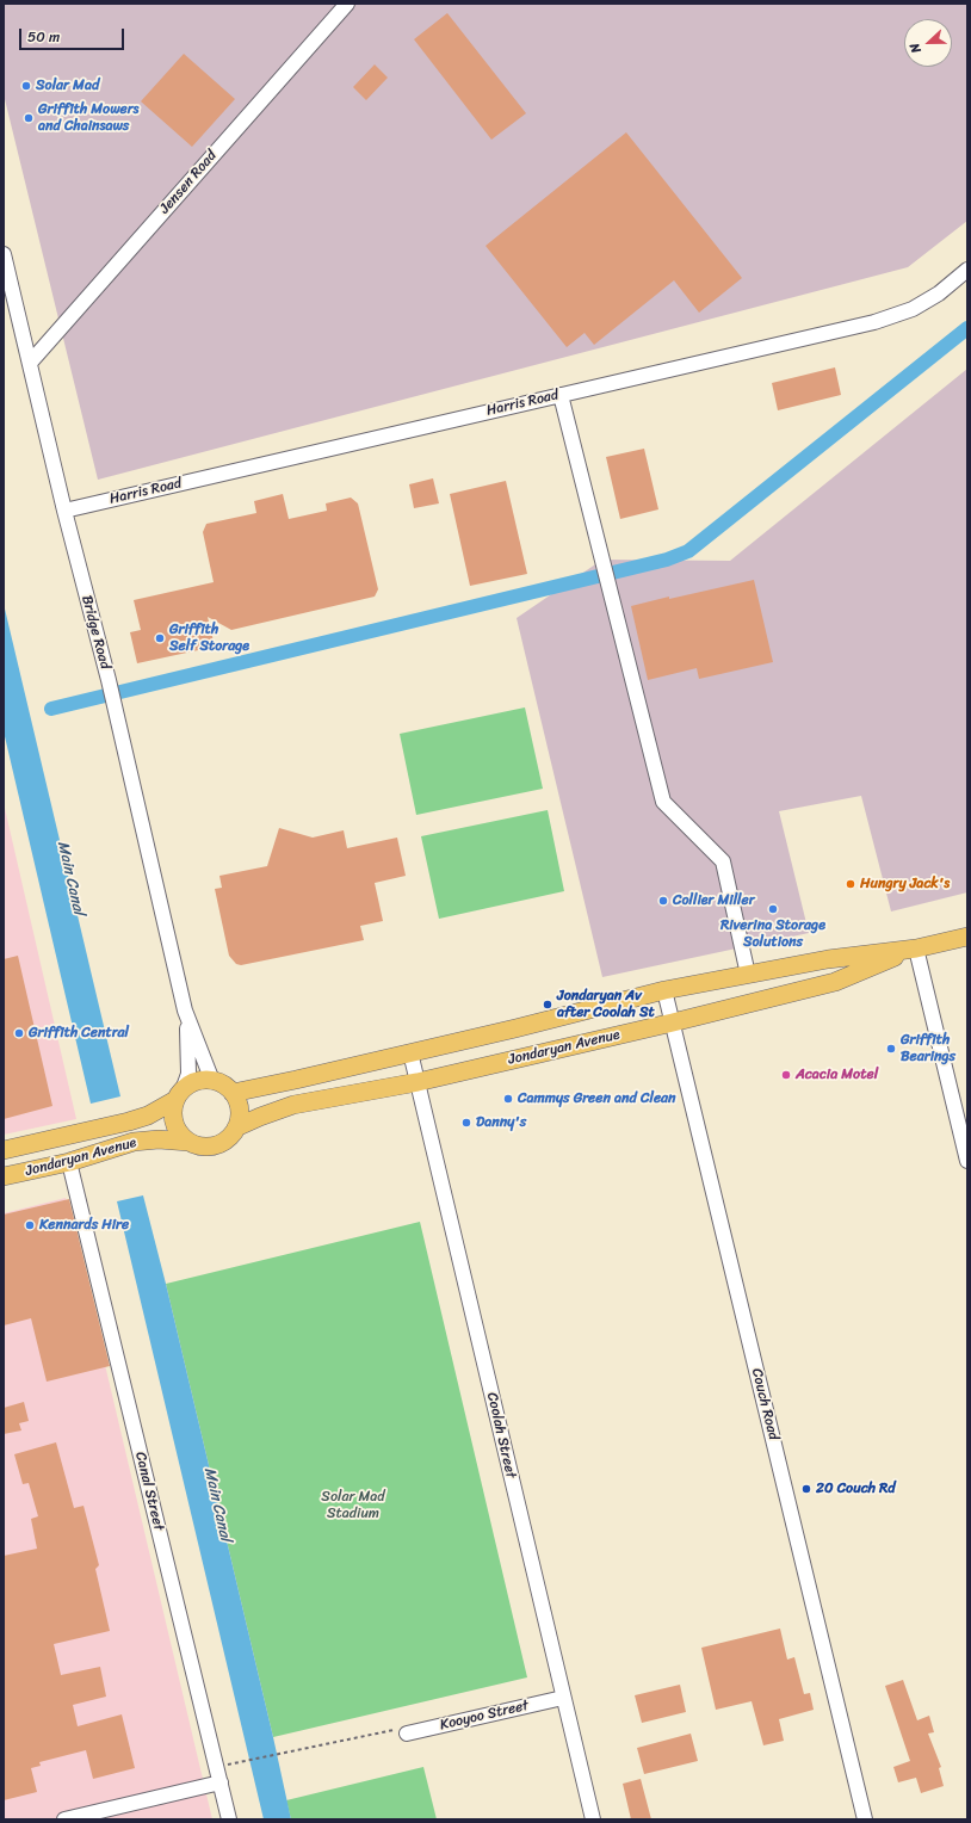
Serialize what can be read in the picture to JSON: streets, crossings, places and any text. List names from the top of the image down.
{
  "streets": {
    "main road": ["Jondaryan Avenue"],
    "street": [
      "Jensen Road",
      "Harris Road",
      "Bridge Road",
      "Couch Road",
      "Coolah Street",
      "Canal Street",
      "Kooyoo Street"
    ]
  },
  "crossings": [
    ["Jensen Road", "Bridge Road"],
    ["Harris Road", "Bridge Road"],
    ["Bridge Road", "Jondaryan Avenue"],
    ["Jondaryan Avenue", "Couch Road"],
    ["Jondaryan Avenue", "Coolah Street"],
    ["Jondaryan Avenue", "Canal Street"],
    ["Coolah Street", "Kooyoo Street"]
  ],
  "water": ["Main Canal"],
  "parks": ["Solar Mad Stadium"],
  "places": [
    "Solar Mad",
    "Griffith Mowers and Chainsaws",
    "Griffith Self Storage",
    "Hungry Jack's",
    "Collier Miller",
    "Riverina Storage Solutions",
    "Jondaryan Av after Coolah St",
    "Griffith Central",
    "Griffith Bearings",
    "Acacia Motel",
    "Cammys Green and Clean",
    "Danny's",
    "Kennards Hire",
    "20 Couch Rd"
  ],
  "scale_bar": "50 m",
  "north": "left"
}
